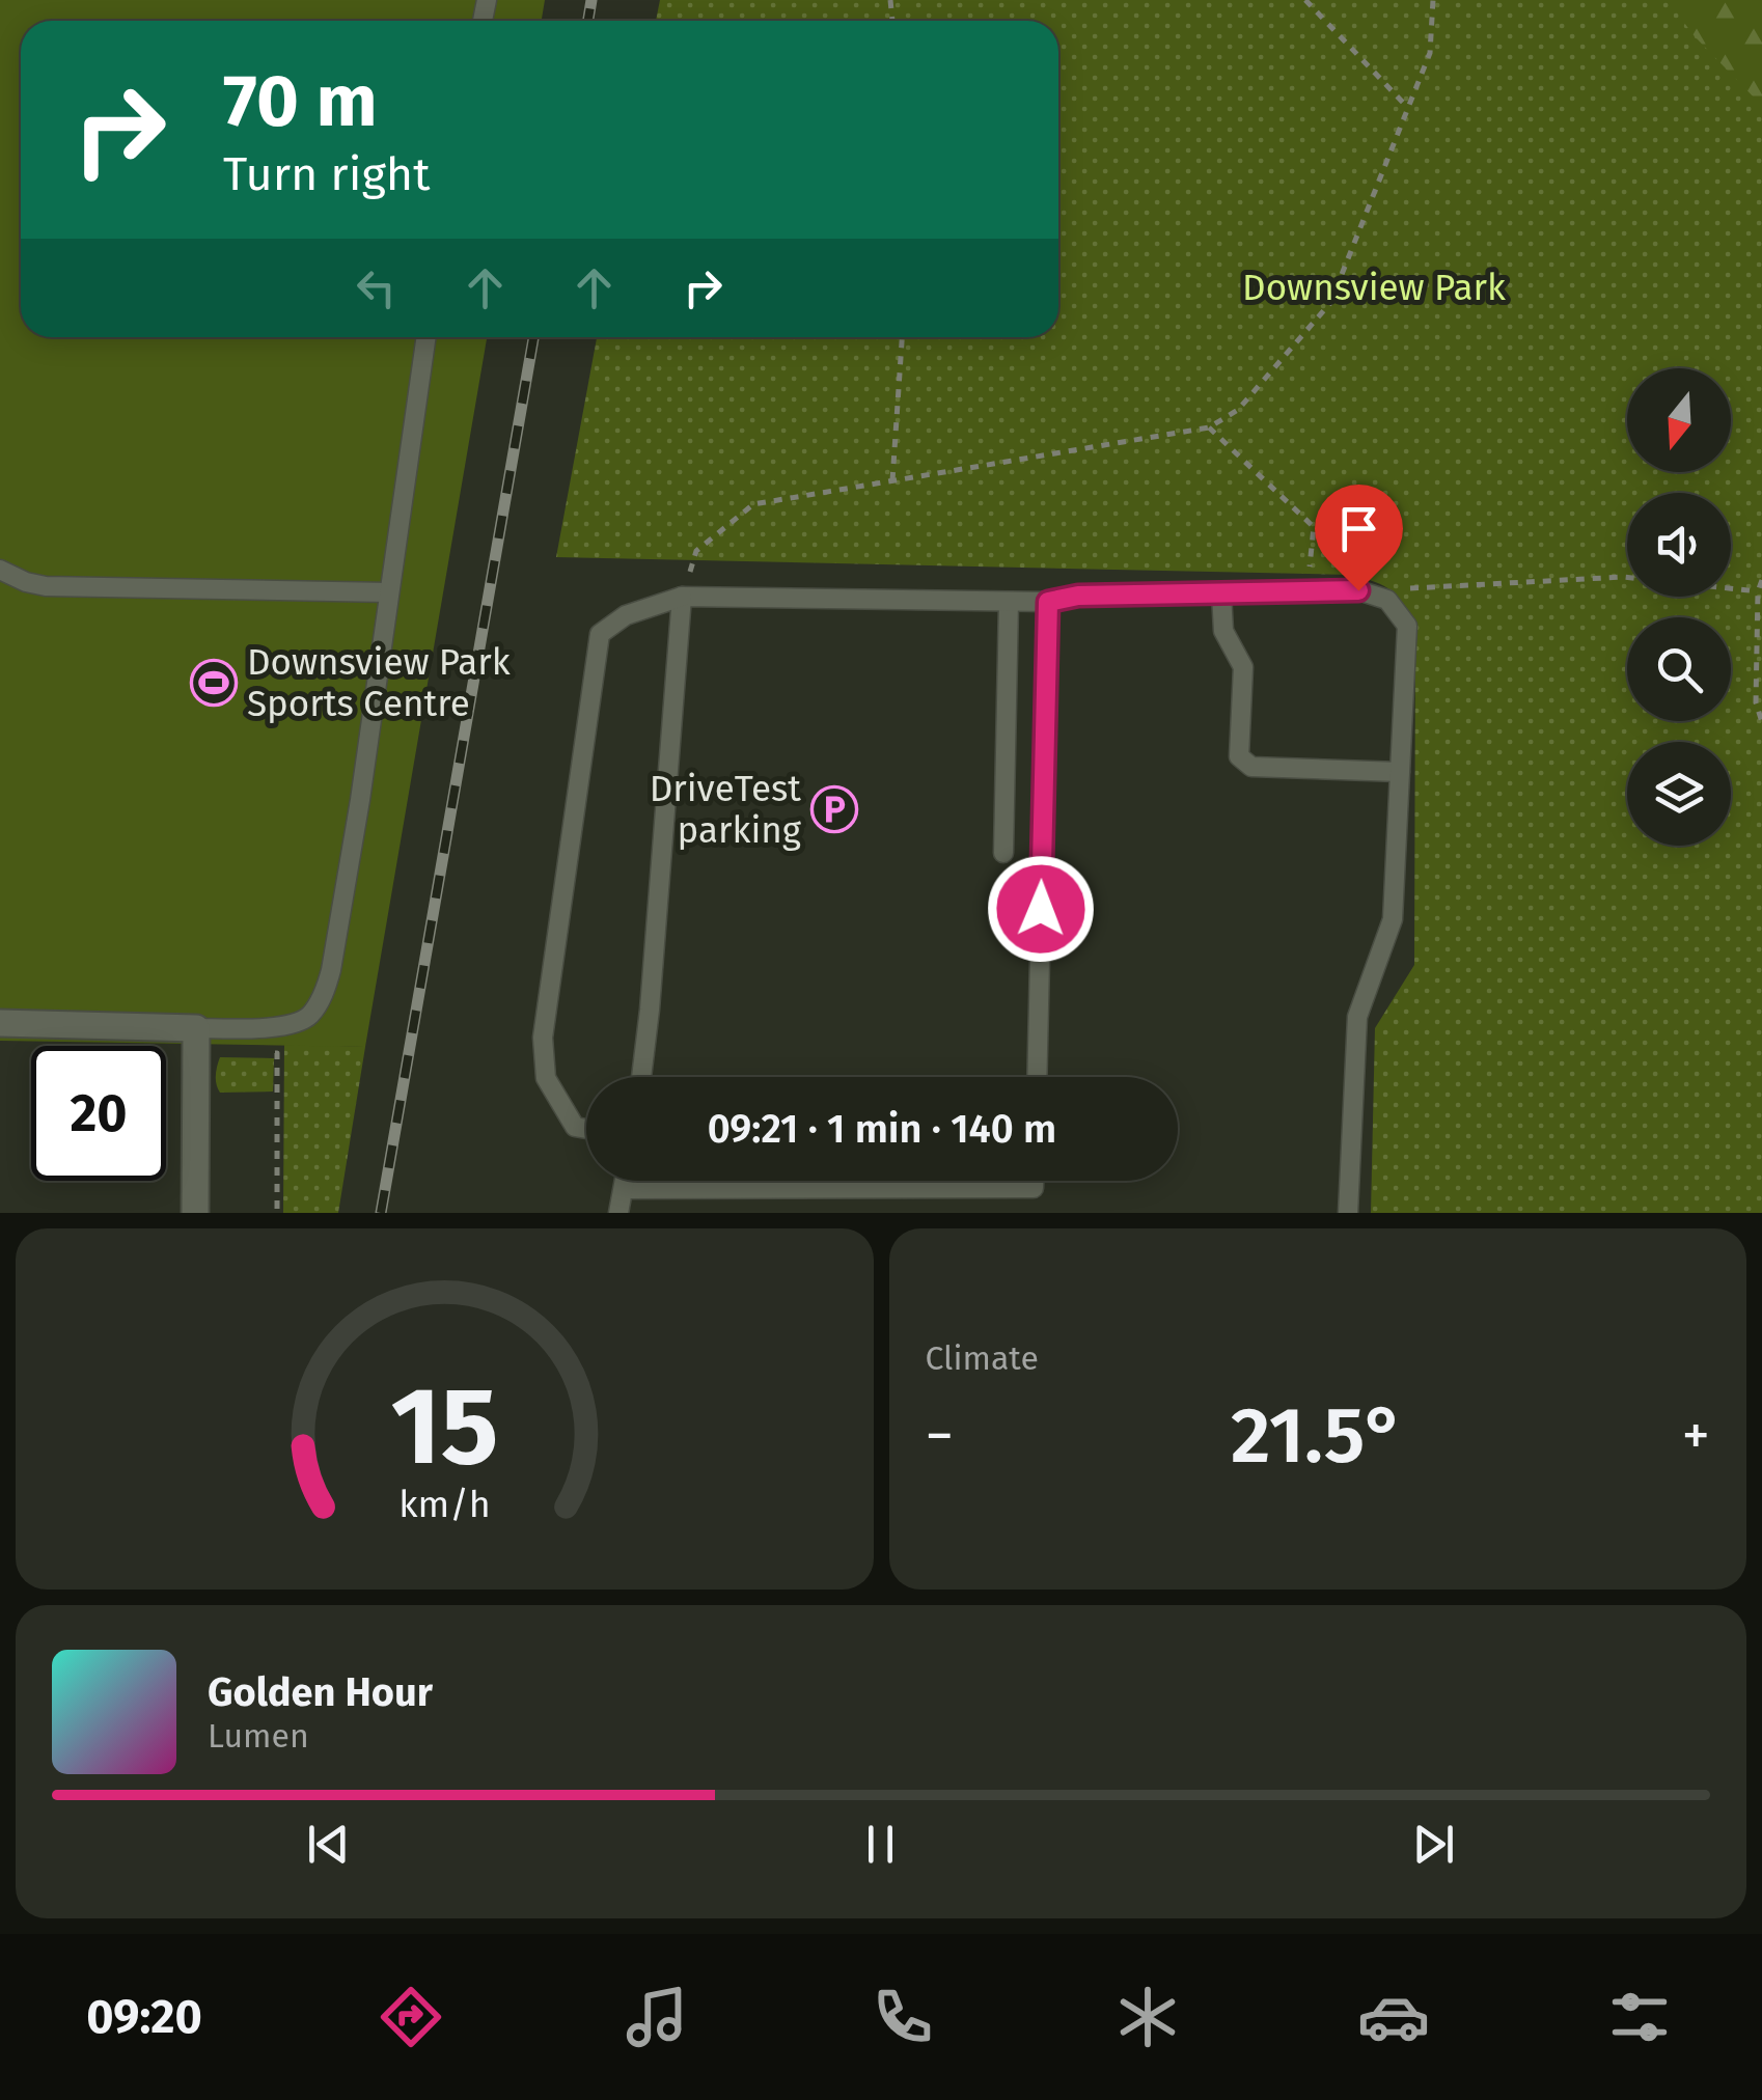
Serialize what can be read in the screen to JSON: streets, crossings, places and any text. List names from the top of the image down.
{
  "parks": ["Downsview Park"],
  "places": {
    "sports": ["Downsview Park Sports Centre"],
    "parking": ["DriveTest parking"]
  },
  "north": "bottom",
  "page": {
    "turn": ["70 m", "Turn right"],
    "limit": "20",
    "trip": "09:21 · 1 min · 140 m",
    "tile": "Climate",
    "heat": ["−", "21.5°", "+"],
    "song": ["Golden Hour", "Lumen"],
    "tabs": "09:20",
    "gauge": ["15", "km/h"]
  }
}
